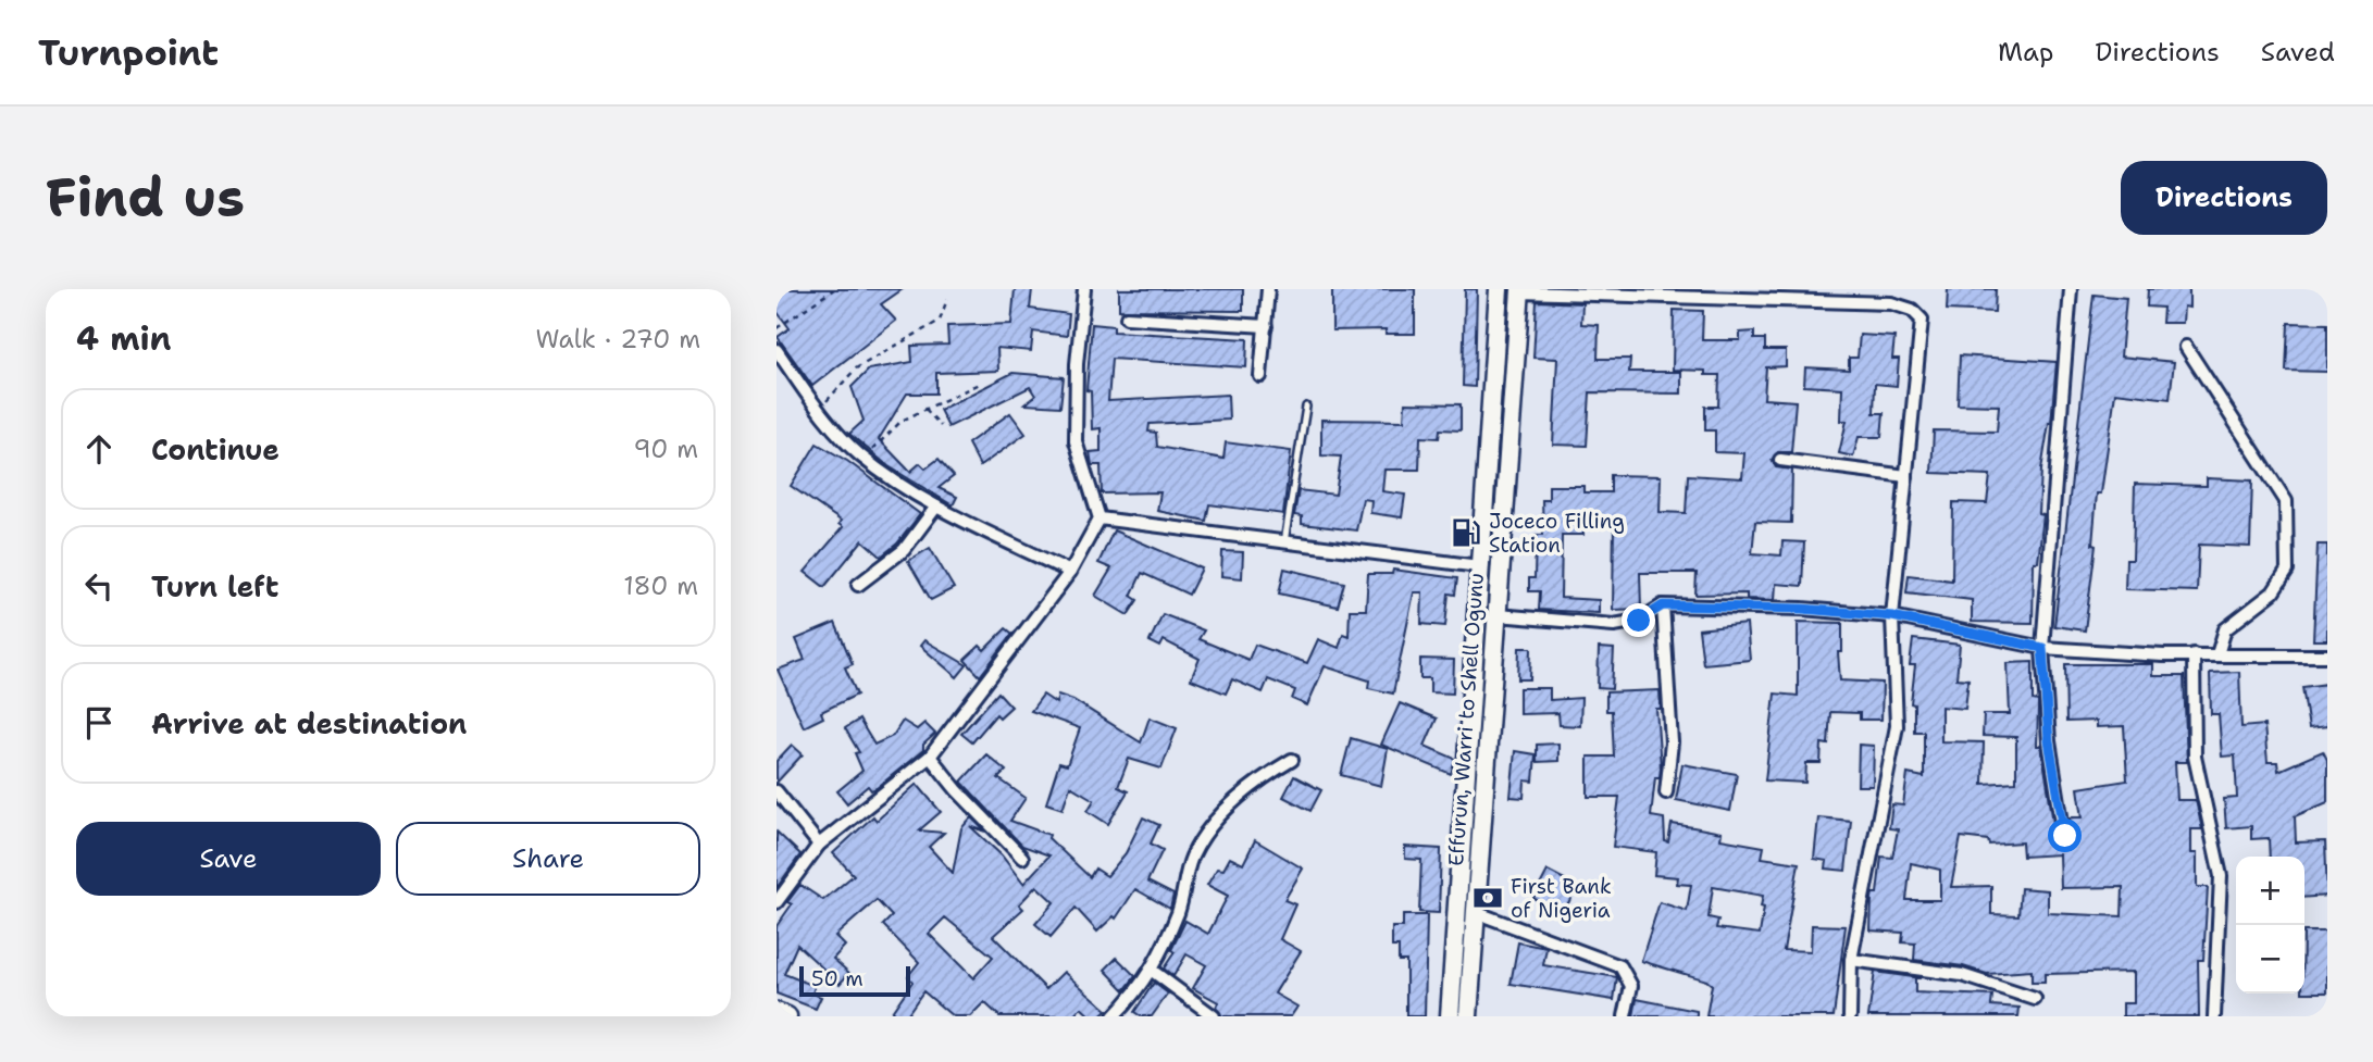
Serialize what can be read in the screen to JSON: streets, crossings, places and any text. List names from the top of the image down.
{
  "streets": {
    "street": ["Effurun, Warri to Shell Ogunu"]
  },
  "places": {
    "fuel station": ["Joceco Filling Station"],
    "bank": ["First Bank of Nigeria"]
  },
  "scale_bar": "50 m",
  "page": {
    "header": "Turnpoint",
    "nav": ["Map", "Directions", "Saved"],
    "buttons": [
      "Directions",
      ["Save", "Share"]
    ],
    "title": "Find us",
    "heading": ["4 min", "Walk · 270 m"],
    "list": [
      ["Continue", "90 m"],
      ["Turn left", "180 m"],
      "Arrive at destination"
    ],
    "map_buttons": ["+", "−"],
    "scale": "50 m"
  }
}
